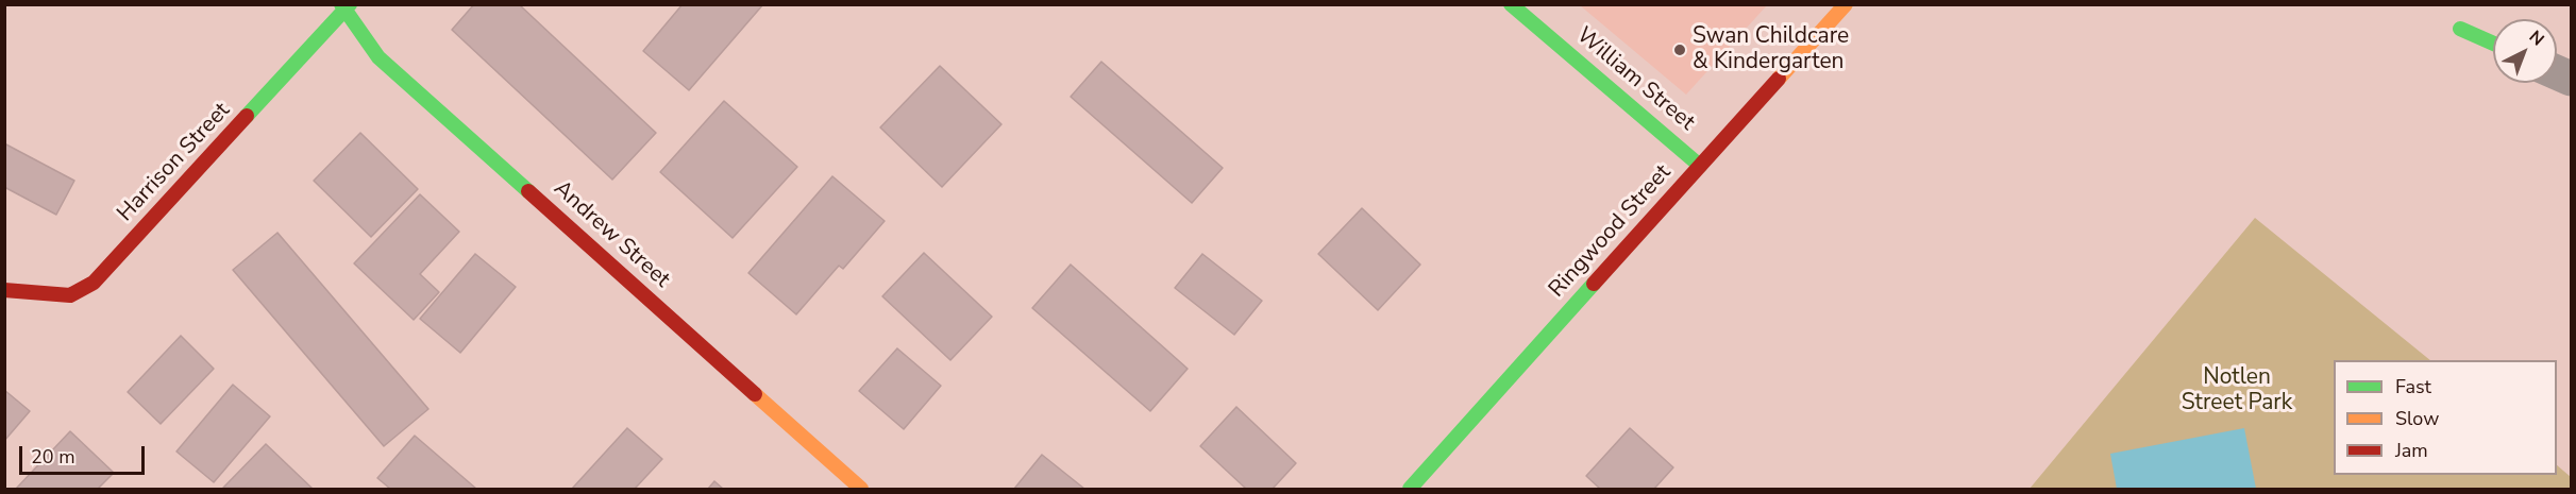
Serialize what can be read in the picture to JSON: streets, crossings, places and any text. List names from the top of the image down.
{
  "streets": {
    "street": [
      "William Street",
      "Harrison Street",
      "Ringwood Street",
      "Andrew Street"
    ]
  },
  "crossings": [
    ["William Street", "Ringwood Street"],
    ["Harrison Street", "Andrew Street"]
  ],
  "parks": ["Notlen Street Park"],
  "places": ["Swan Childcare & Kindergarten"],
  "legend": ["Fast", "Slow", "Jam"],
  "scale_bar": "20 m",
  "north": "top right"
}
